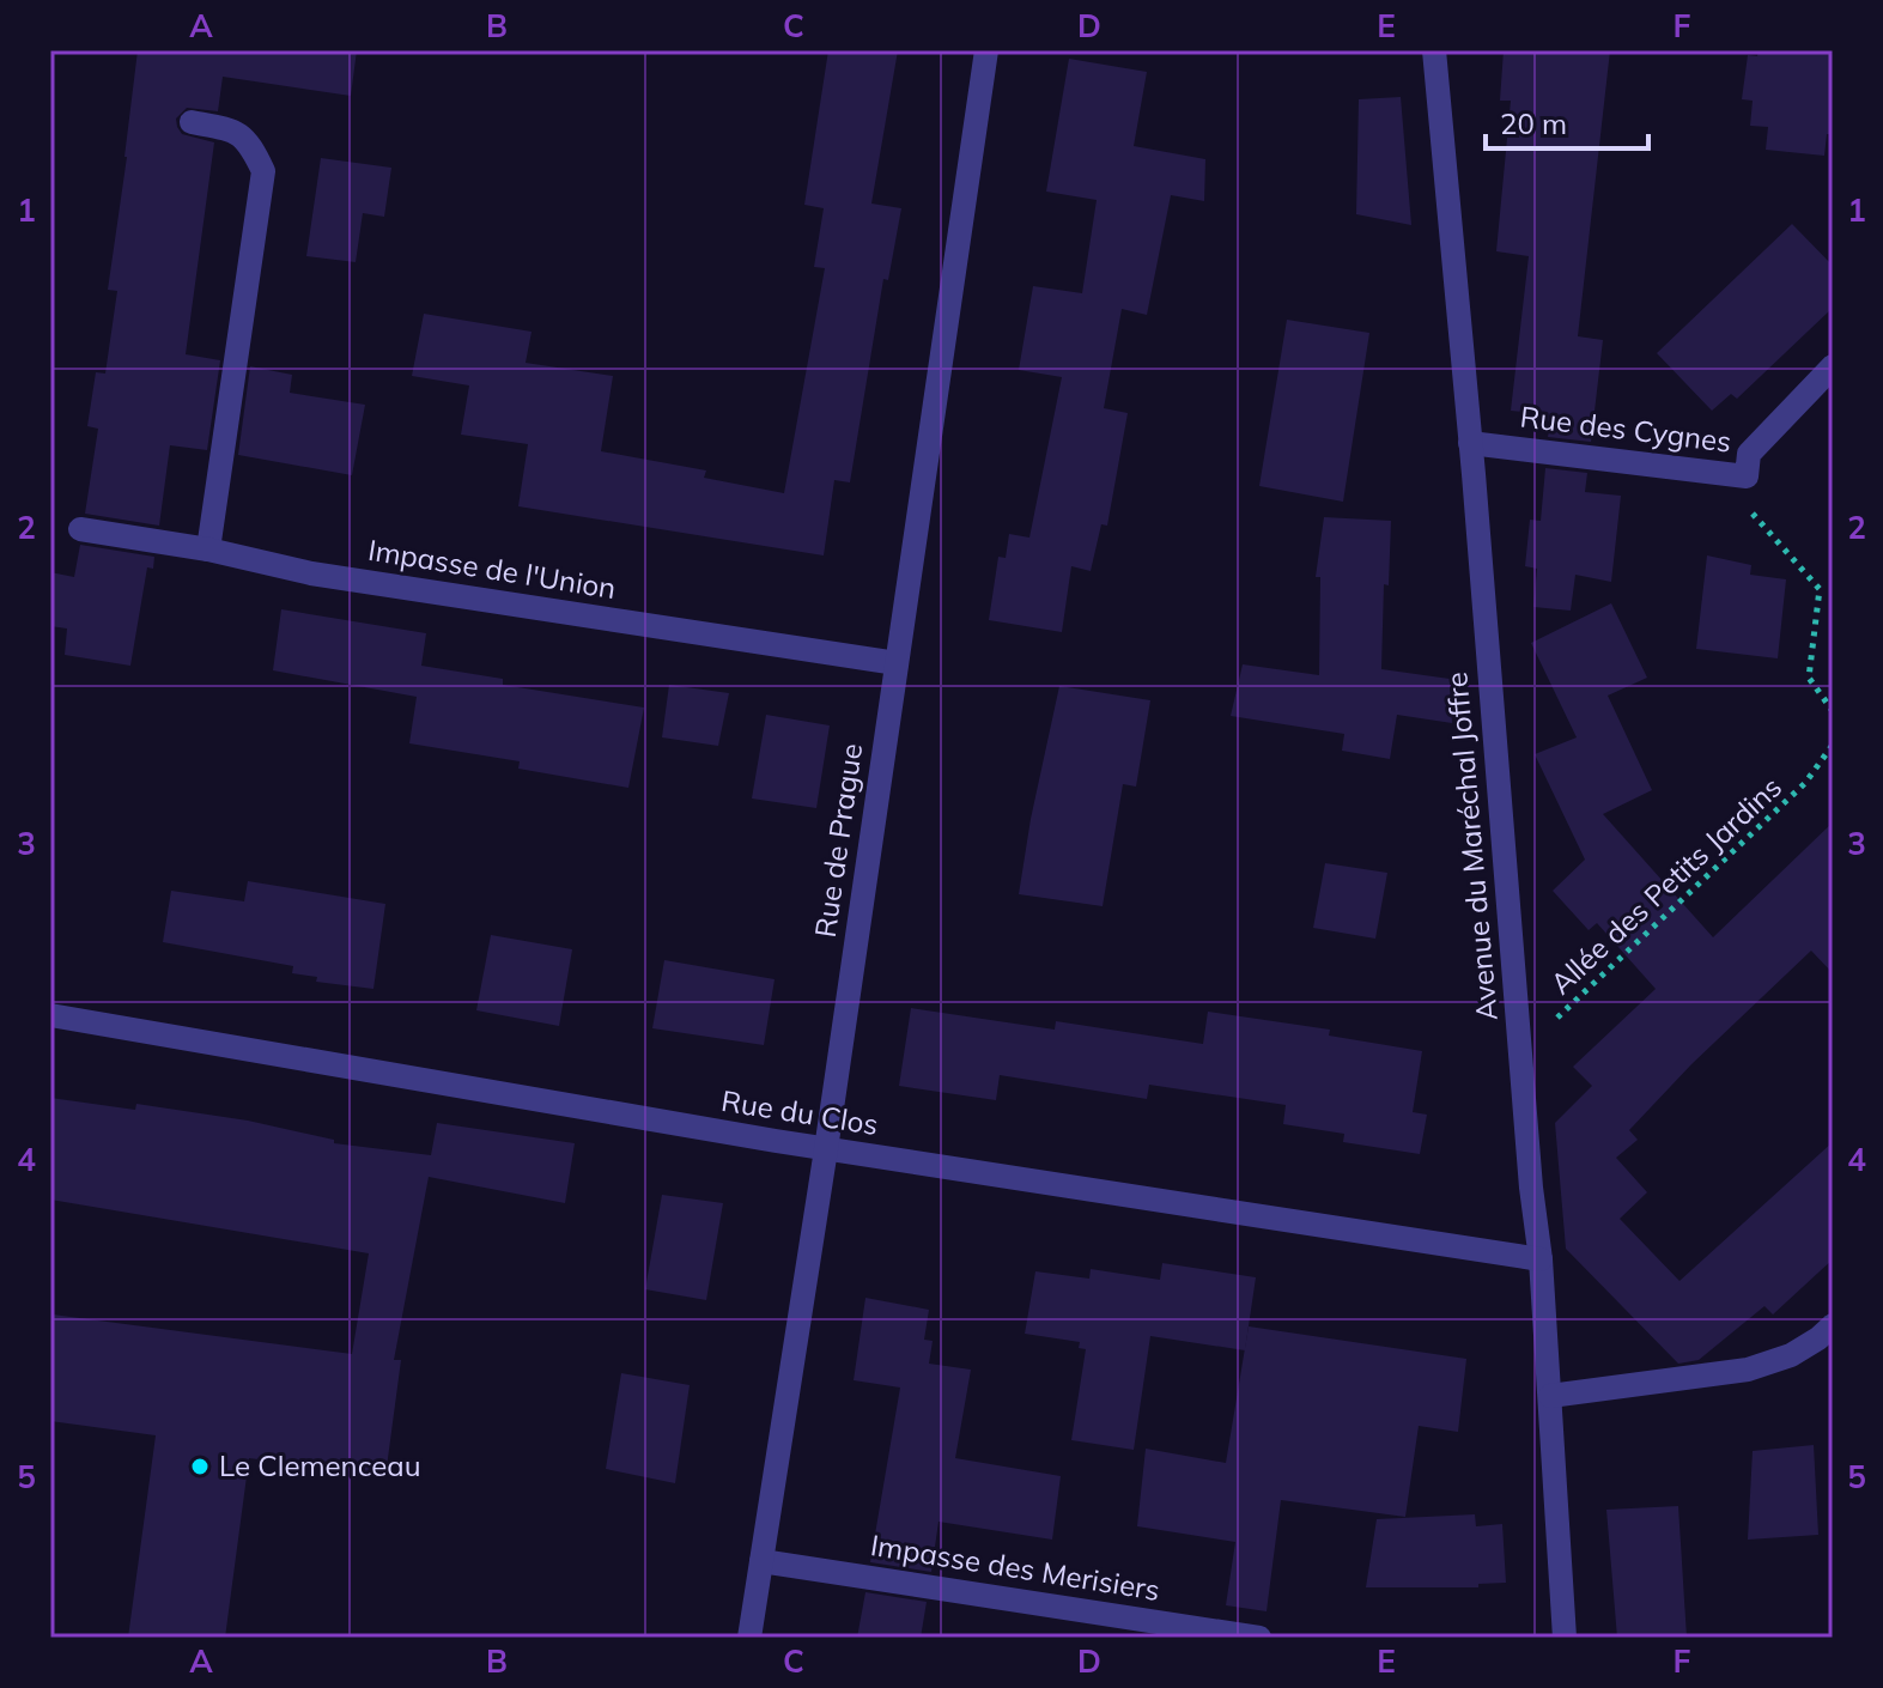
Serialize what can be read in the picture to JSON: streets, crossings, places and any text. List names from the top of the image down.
{
  "streets": {
    "street": [
      "Rue des Cygnes",
      "Impasse de l'Union",
      "Rue de Prague",
      "Avenue du Maréchal Joffre",
      "Rue du Clos",
      "Impasse des Merisiers"
    ],
    "path": ["Allée des Petits Jardins"]
  },
  "crossings": [
    ["Rue des Cygnes", "Avenue du Maréchal Joffre"],
    ["Impasse de l'Union", "Rue de Prague"],
    ["Rue de Prague", "Rue du Clos"],
    ["Rue de Prague", "Impasse des Merisiers"],
    ["Avenue du Maréchal Joffre", "Allée des Petits Jardins"],
    ["Avenue du Maréchal Joffre", "Rue du Clos"]
  ],
  "places": ["Le Clemenceau"],
  "scale_bar": "20 m",
  "grid": {
    "columns": [
      "A",
      "B",
      "C",
      "D",
      "E",
      "F"
    ],
    "rows": [
      "1",
      "2",
      "3",
      "4",
      "5"
    ]
  }
}
